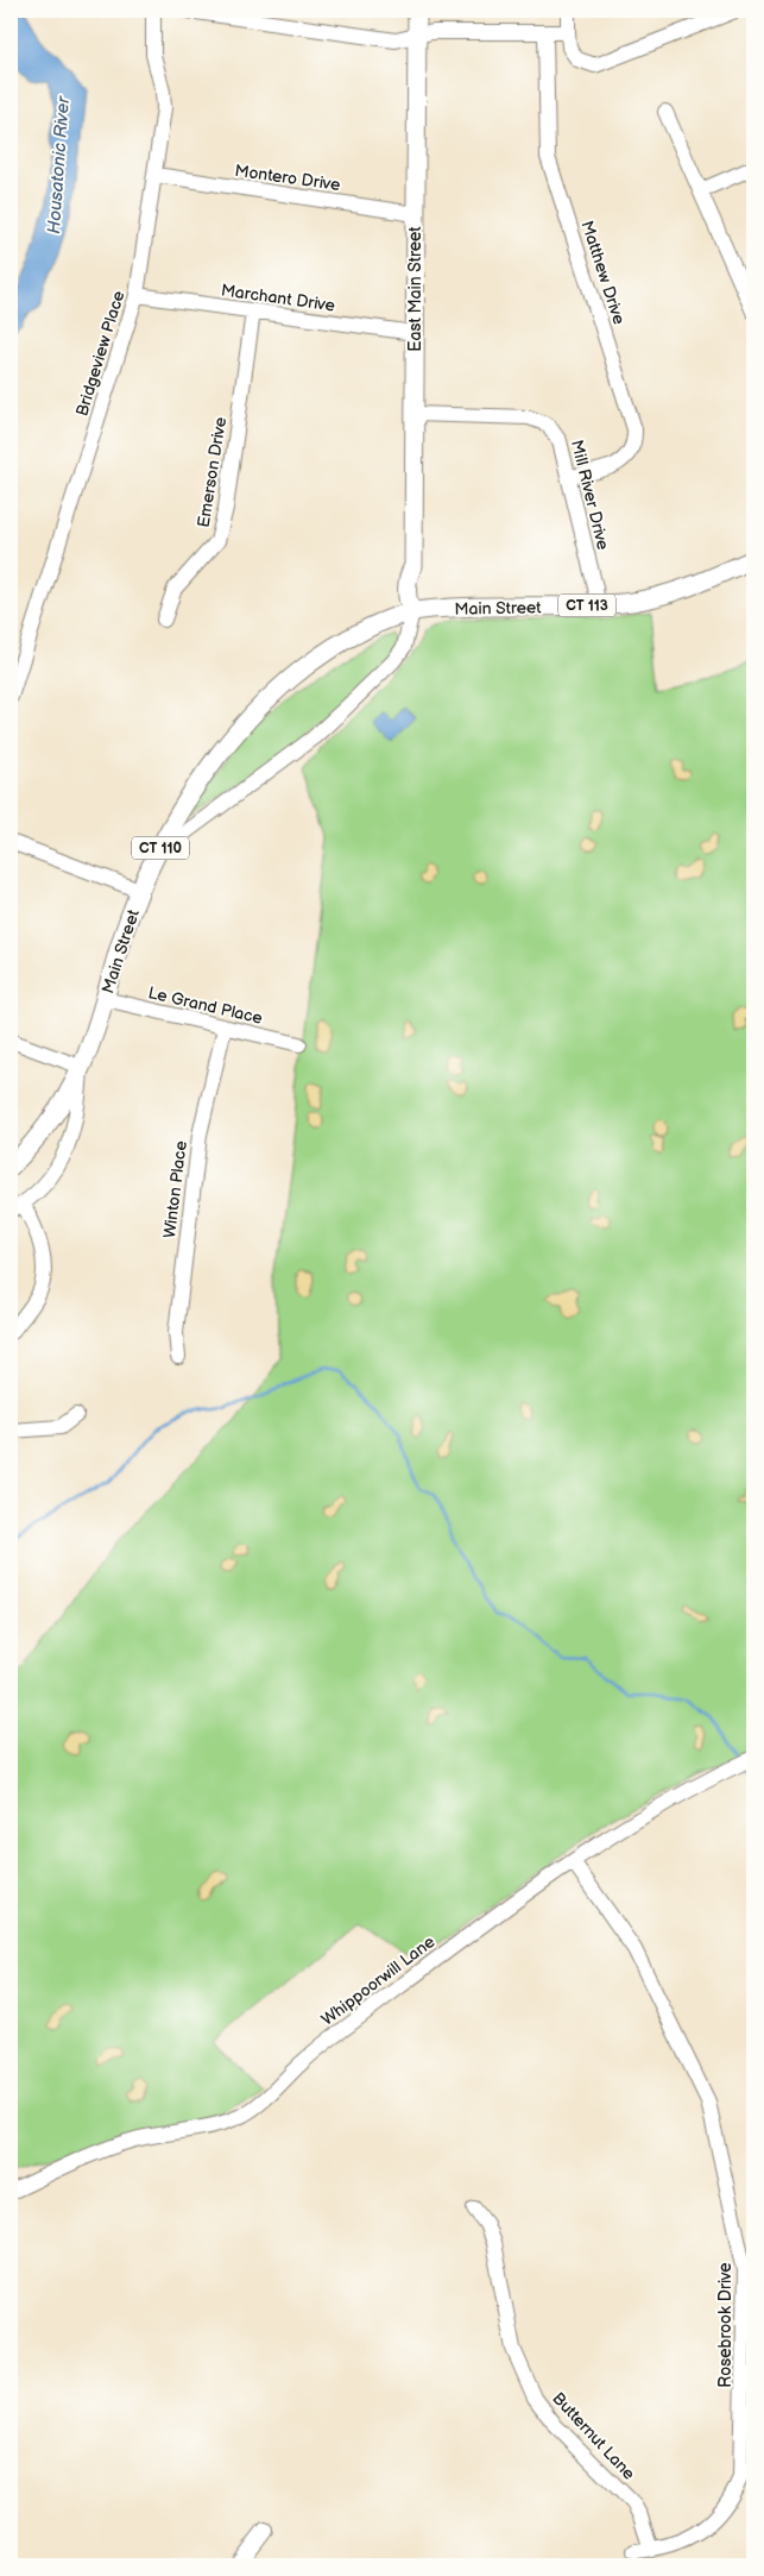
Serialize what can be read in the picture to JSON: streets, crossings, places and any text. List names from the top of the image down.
{
  "streets": {
    "main road": [
      "East Main Street",
      "CT 113",
      "Main Street",
      "CT 110"
    ],
    "street": [
      "Montero Drive",
      "Matthew Drive",
      "Marchant Drive",
      "Bridgeview Place",
      "Emerson Drive",
      "Mill River Drive",
      "Le Grand Place",
      "Winton Place",
      "Whippoorwill Lane",
      "Rosebrook Drive",
      "Butternut Lane"
    ]
  },
  "crossings": [
    ["Montero Drive", "East Main Street"],
    ["Montero Drive", "Bridgeview Place"],
    ["Matthew Drive", "Mill River Drive"],
    ["East Main Street", "Marchant Drive"],
    ["East Main Street", "Mill River Drive"],
    ["East Main Street", "Main Street"],
    ["Marchant Drive", "Bridgeview Place"],
    ["Marchant Drive", "Emerson Drive"],
    ["Mill River Drive", "Main Street"],
    ["Main Street", "Le Grand Place"],
    ["Le Grand Place", "Winton Place"],
    ["Whippoorwill Lane", "Rosebrook Drive"],
    ["Rosebrook Drive", "Butternut Lane"]
  ],
  "water": ["Housatonic River"]
}
